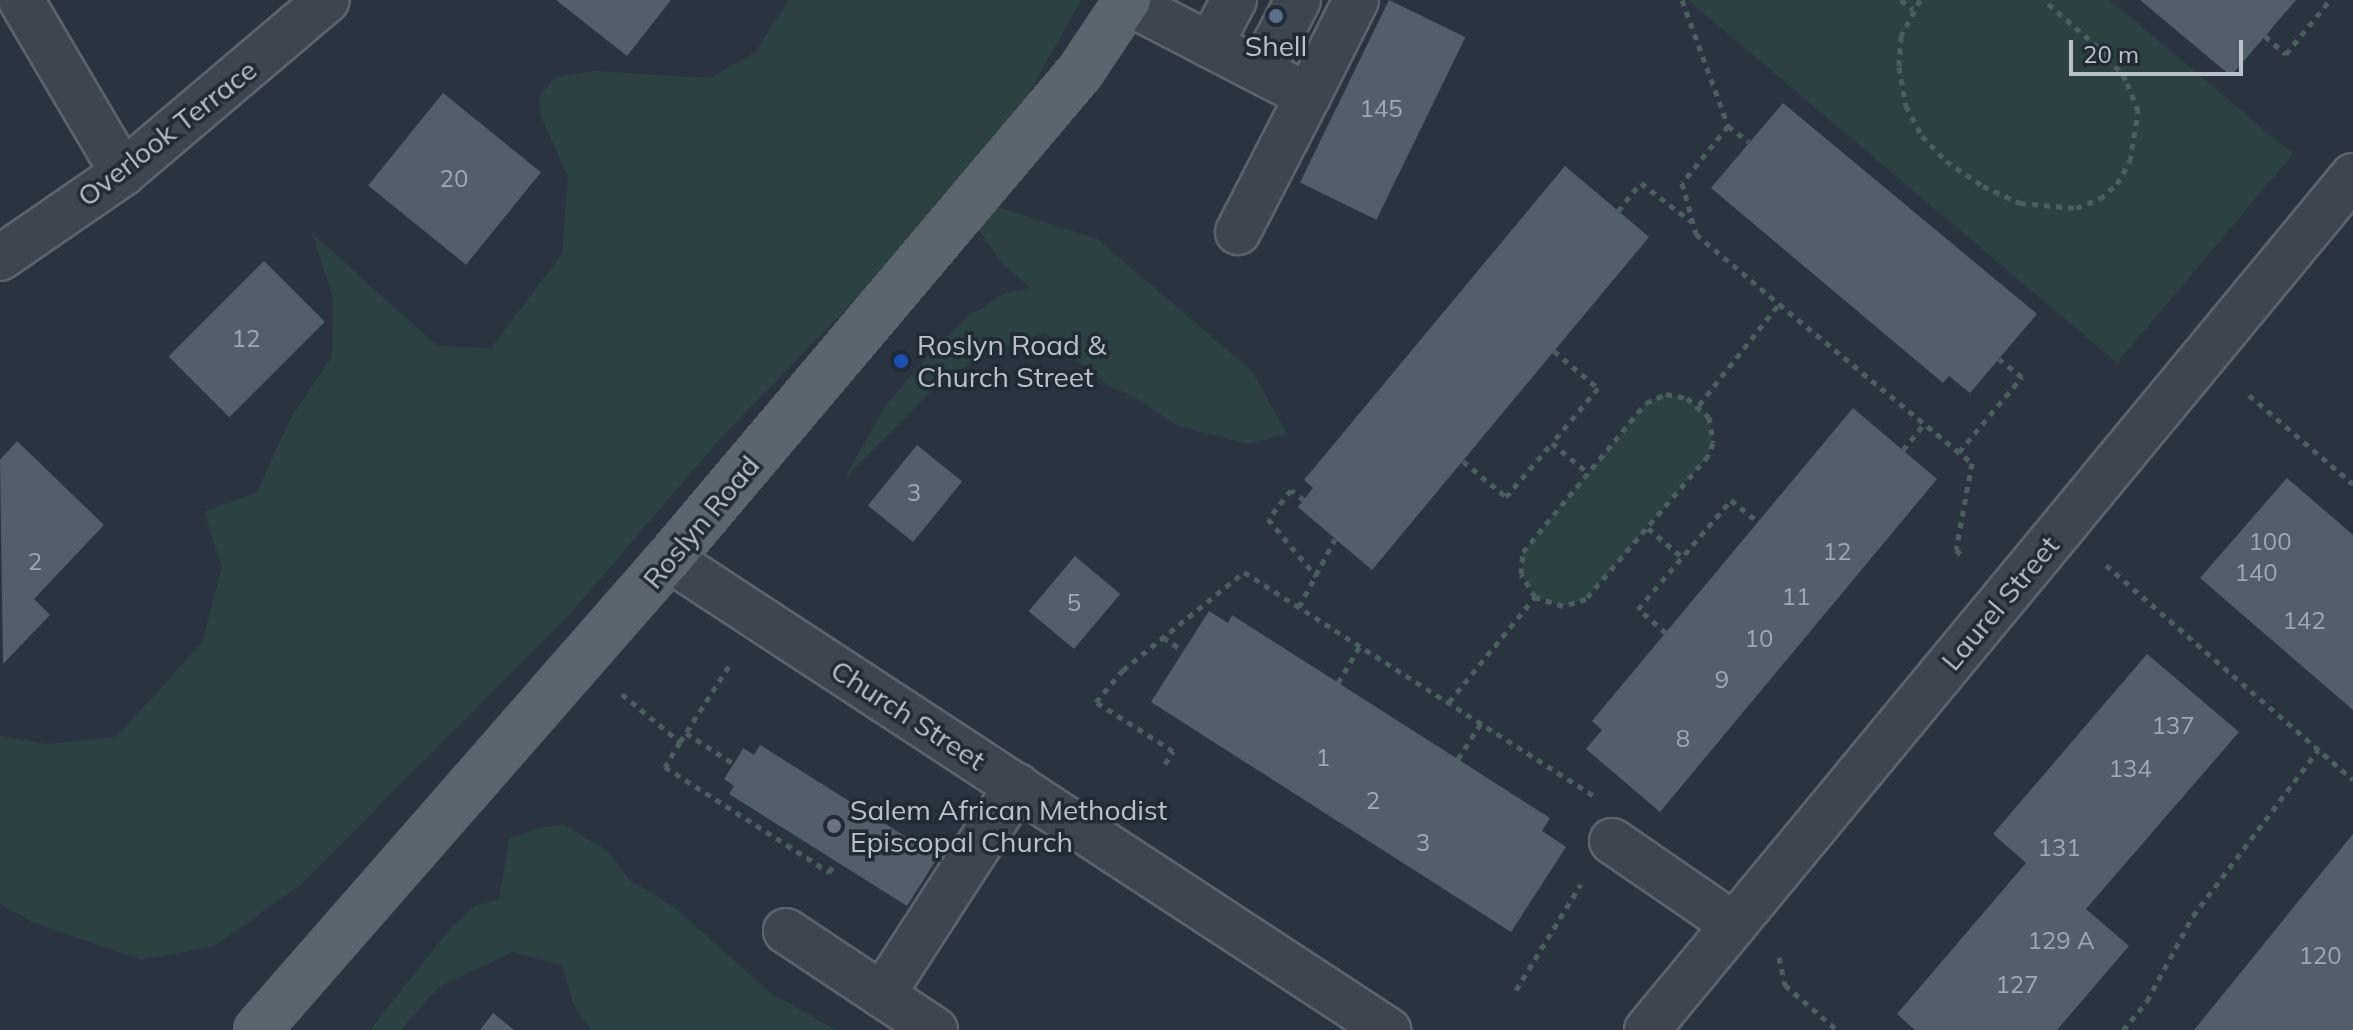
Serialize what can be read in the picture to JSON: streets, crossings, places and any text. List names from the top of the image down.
{
  "streets": {
    "main road": ["Roslyn Road"],
    "street": ["Overlook Terrace", "Laurel Street", "Church Street"]
  },
  "crossings": [
    ["Roslyn Road", "Church Street"]
  ],
  "places": ["Shell", "Roslyn Road & Church Street", "Salem African Methodist Episcopal Church"],
  "house_numbers": [
    "145",
    "20",
    "12",
    "3",
    "100",
    "12",
    "2",
    "140",
    "11",
    "5",
    "142",
    "10",
    "9",
    "137",
    "8",
    "1",
    "134",
    "2",
    "3",
    "131",
    "129 A",
    "120",
    "127"
  ],
  "scale_bar": "20 m"
}
